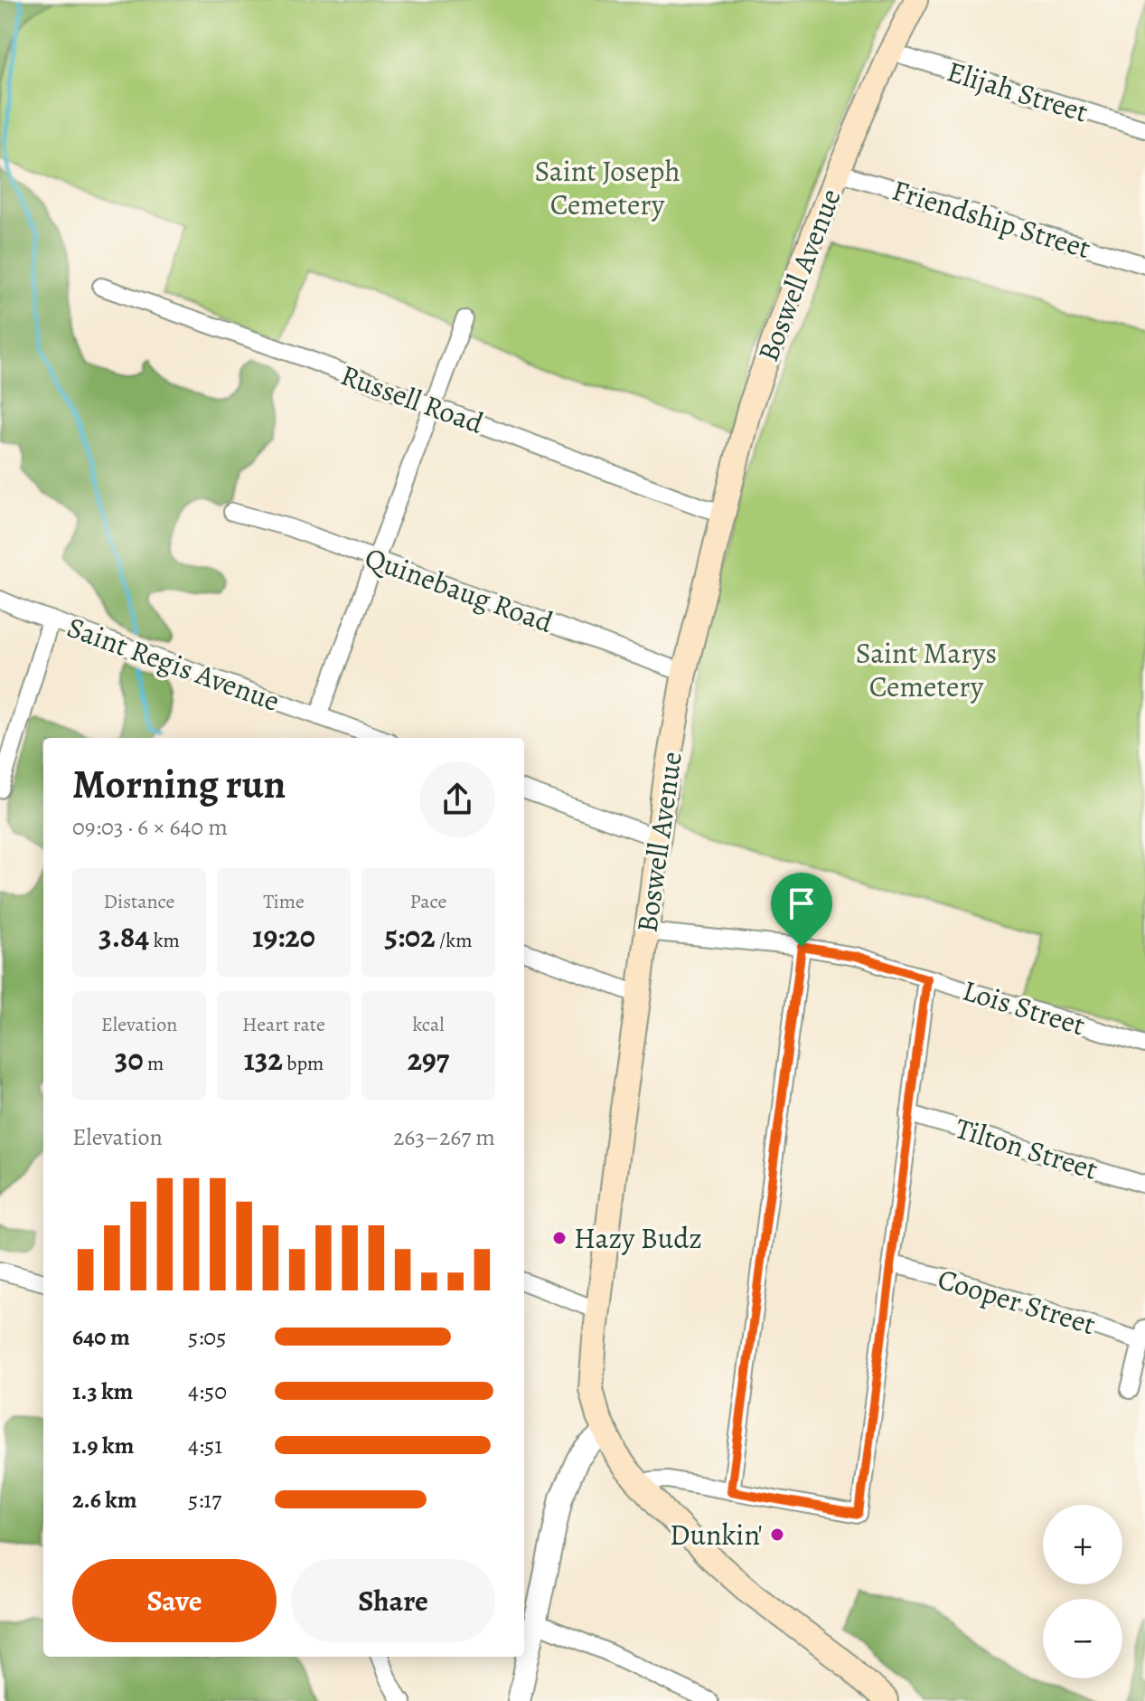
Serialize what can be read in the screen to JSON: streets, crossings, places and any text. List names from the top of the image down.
{
  "streets": {
    "main road": ["Boswell Avenue"],
    "street": [
      "Elijah Street",
      "Friendship Street",
      "Russell Road",
      "Quinebaug Road",
      "Saint Regis Avenue",
      "Lois Street",
      "Tilton Street",
      "Cooper Street"
    ]
  },
  "crossings": [
    ["Elijah Street", "Boswell Avenue"],
    ["Friendship Street", "Boswell Avenue"],
    ["Boswell Avenue", "Russell Road"],
    ["Boswell Avenue", "Quinebaug Road"],
    ["Boswell Avenue", "Lois Street"]
  ],
  "parks": ["Saint Joseph Cemetery", "Saint Marys Cemetery"],
  "places": ["Hazy Budz", "Dunkin'"],
  "page": {
    "heading": ["Morning run", "09:03 · 6 × 640 m"],
    "stats": [
      ["Distance", "3.84 km"],
      ["Time", "19:20"],
      ["Pace", "5:02 /km"],
      ["Elevation", "30 m"],
      ["Heart rate", "132 bpm"],
      ["kcal", "297"]
    ],
    "chart": ["Elevation", "263–267 m"],
    "list": [
      {
        "name": "640 m",
        "note": "5:05"
      },
      {
        "name": "1.3 km",
        "note": "4:50"
      },
      {
        "name": "1.9 km",
        "note": "4:51"
      },
      {
        "name": "2.6 km",
        "note": "5:17"
      }
    ],
    "map_buttons": ["+", "−"],
    "buttons": ["Save", "Share"]
  }
}
